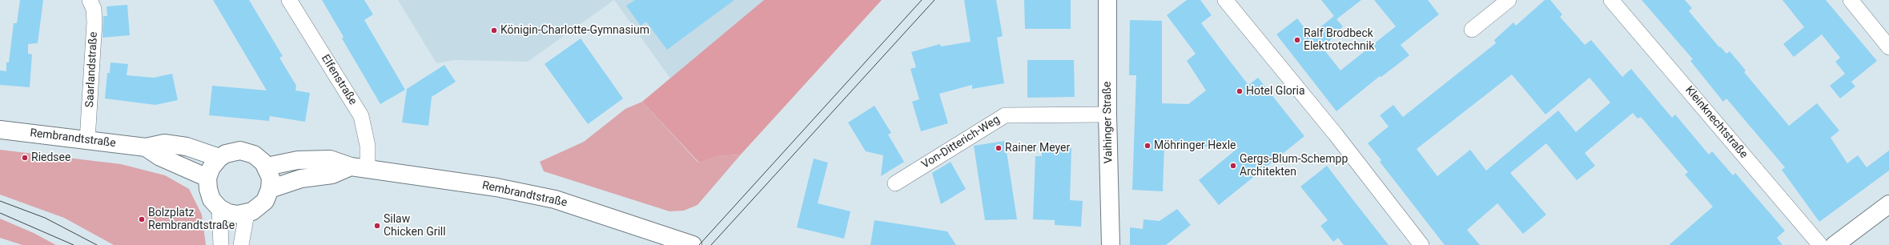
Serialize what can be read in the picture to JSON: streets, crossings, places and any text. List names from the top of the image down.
{
  "streets": {
    "street": [
      "Saarlandstraße",
      "Elfenstraße",
      "Vaihinger Straße",
      "Kleinknechtstraße",
      "Rembrandtstraße",
      "Von-Ditterich-Weg"
    ]
  },
  "crossings": [
    ["Saarlandstraße", "Rembrandtstraße"],
    ["Elfenstraße", "Rembrandtstraße"],
    ["Vaihinger Straße", "Von-Ditterich-Weg"]
  ],
  "places": [
    "Königin-Charlotte-Gymnasium",
    "Ralf Brodbeck Elektrotechnik",
    "Hotel Gloria",
    "Möhringer Hexle",
    "Rainer Meyer",
    "Riedsee",
    "Gergs-Blum-Schempp Architekten",
    "Bolzplatz Rembrandtstraße",
    "Silaw Chicken Grill"
  ]
}
